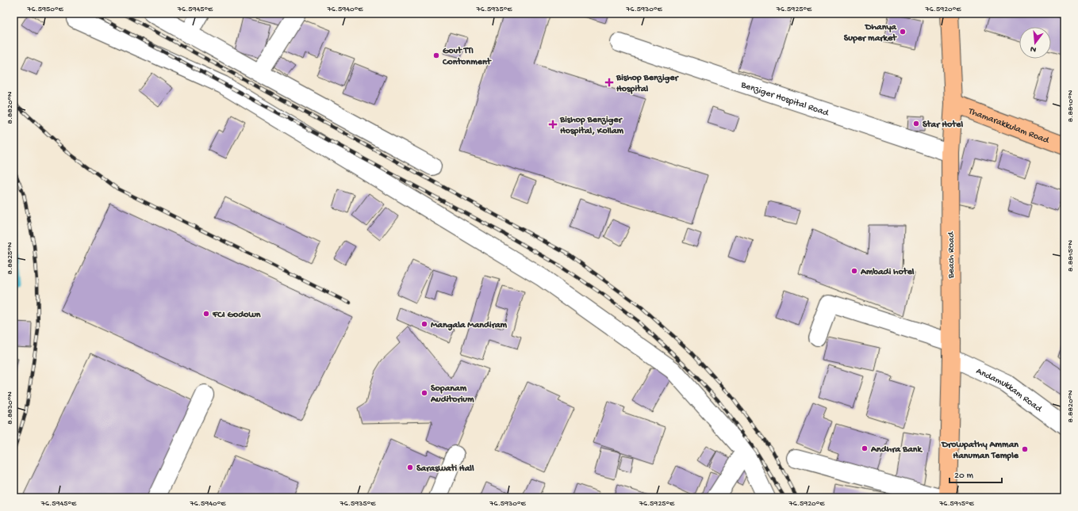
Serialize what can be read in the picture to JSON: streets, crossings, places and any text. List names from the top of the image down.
{
  "streets": {
    "main road": ["Thamarakkulam Road", "Beach Road"],
    "street": ["Benziger Hospital Road", "Andamukkam Road"]
  },
  "crossings": [
    ["Benziger Hospital Road", "Beach Road"],
    ["Thamarakkulam Road", "Beach Road"],
    ["Beach Road", "Andamukkam Road"]
  ],
  "places": {
    "other": [
      "Dhanya Super market",
      "Govt TTI Contonment",
      "Star Hotel",
      "Ambadi hotel",
      "FCI Godown",
      "Mangala Mandiram",
      "Sopanam Auditorium",
      "Andhra Bank",
      "Drowpathy Amman Hanuman Temple",
      "Saraswati Hall"
    ],
    "health": ["Bishop Benziger Hospital", "Bishop Benziger Hospital, Kollam"]
  },
  "scale_bar": "20 m",
  "north": "bottom",
  "coordinates": [
    "76.5950°E",
    "76.5945°E",
    "76.5940°E",
    "76.5935°E",
    "76.5930°E",
    "76.5925°E",
    "76.5920°E",
    "8.8810°N",
    "8.8820°N",
    "8.8815°N",
    "8.8825°N",
    "8.8830°N",
    "76.5915°E"
  ]
}
